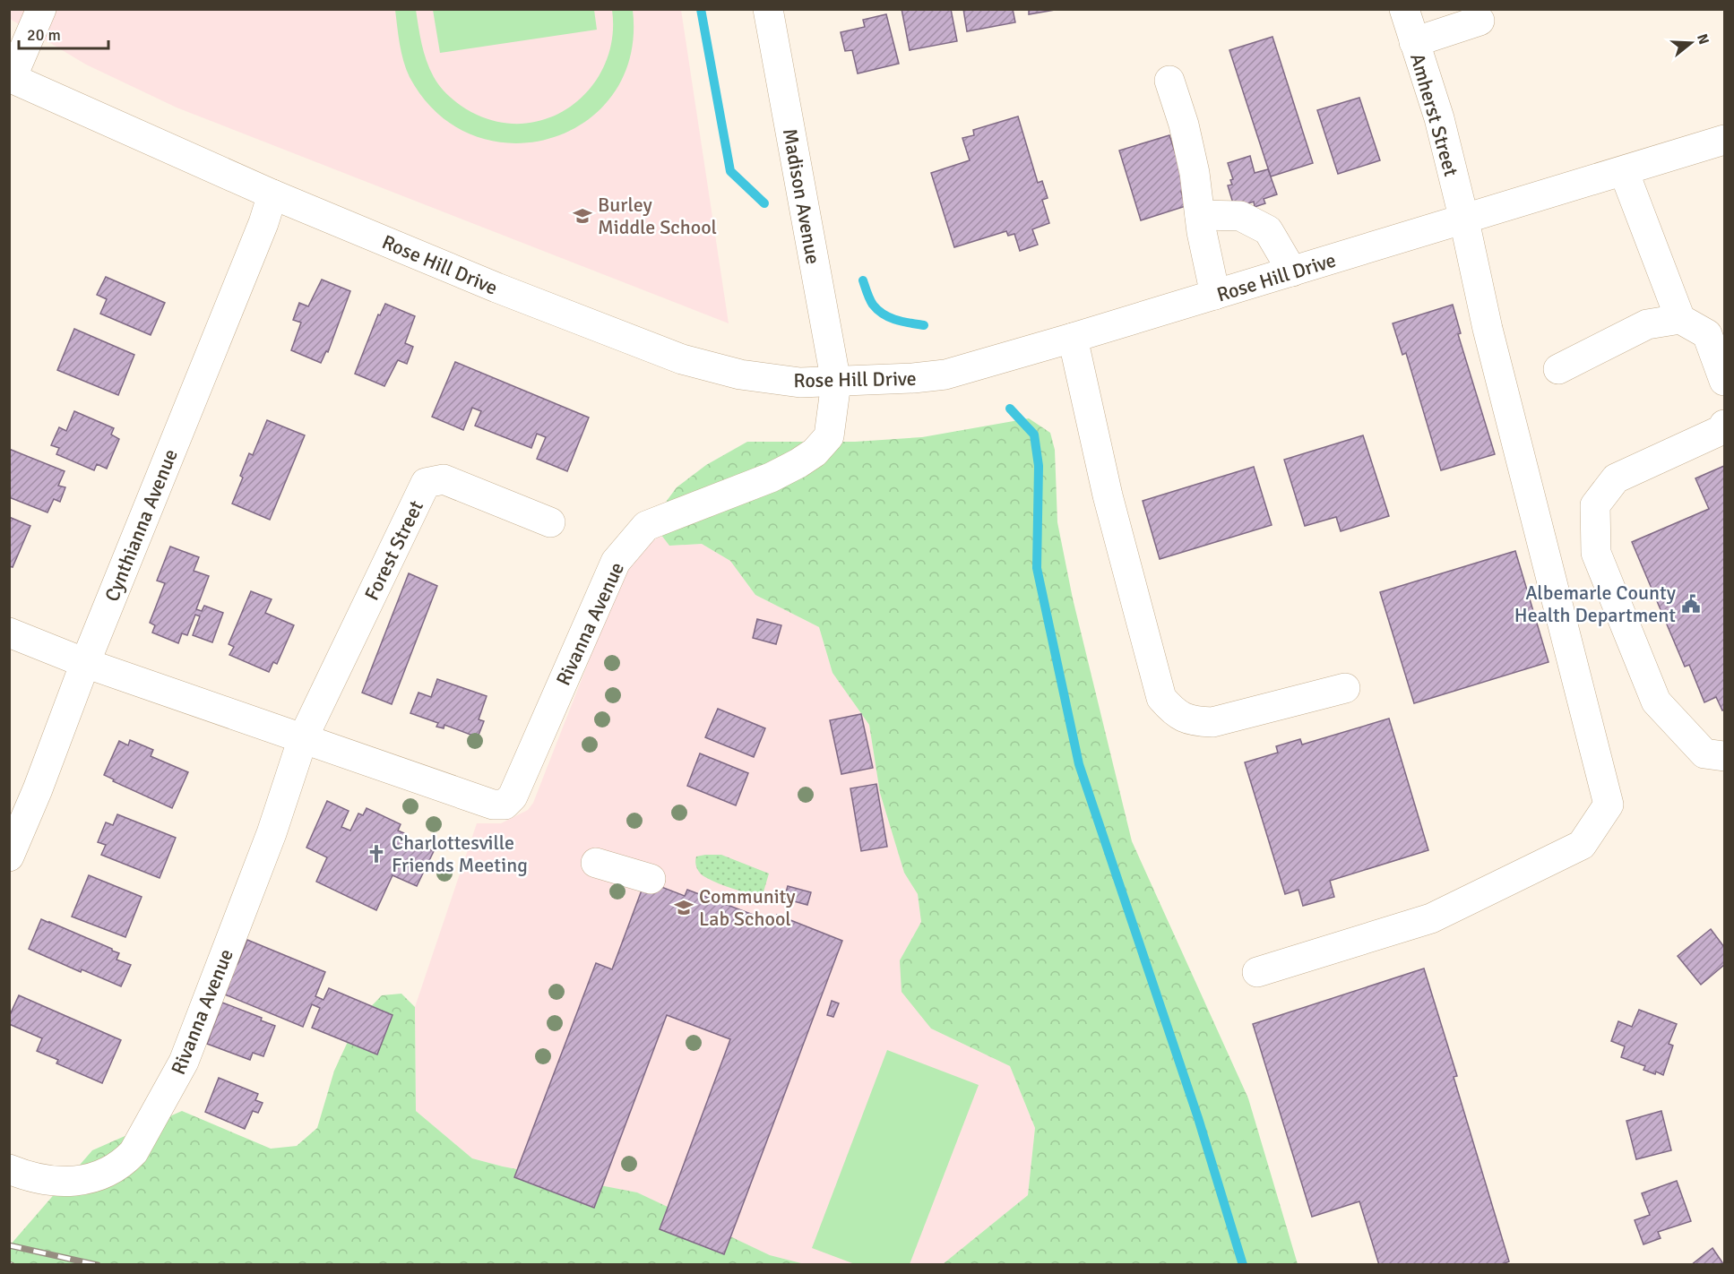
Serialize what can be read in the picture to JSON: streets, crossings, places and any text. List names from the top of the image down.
{
  "streets": {
    "street": [
      "Amherst Street",
      "Madison Avenue",
      "Rose Hill Drive",
      "Cynthianna Avenue",
      "Forest Street",
      "Rivanna Avenue"
    ]
  },
  "crossings": [
    ["Amherst Street", "Rose Hill Drive"],
    ["Madison Avenue", "Rose Hill Drive"],
    ["Madison Avenue", "Rivanna Avenue"],
    ["Rose Hill Drive", "Cynthianna Avenue"],
    ["Rose Hill Drive", "Rivanna Avenue"],
    ["Forest Street", "Rivanna Avenue"]
  ],
  "places": {
    "school or university": ["Burley Middle School", "Community Lab School"],
    "public building": ["Albemarle County Health Department"],
    "church": ["Charlottesville Friends Meeting"]
  },
  "scale_bar": "20 m",
  "north": "right"
}
